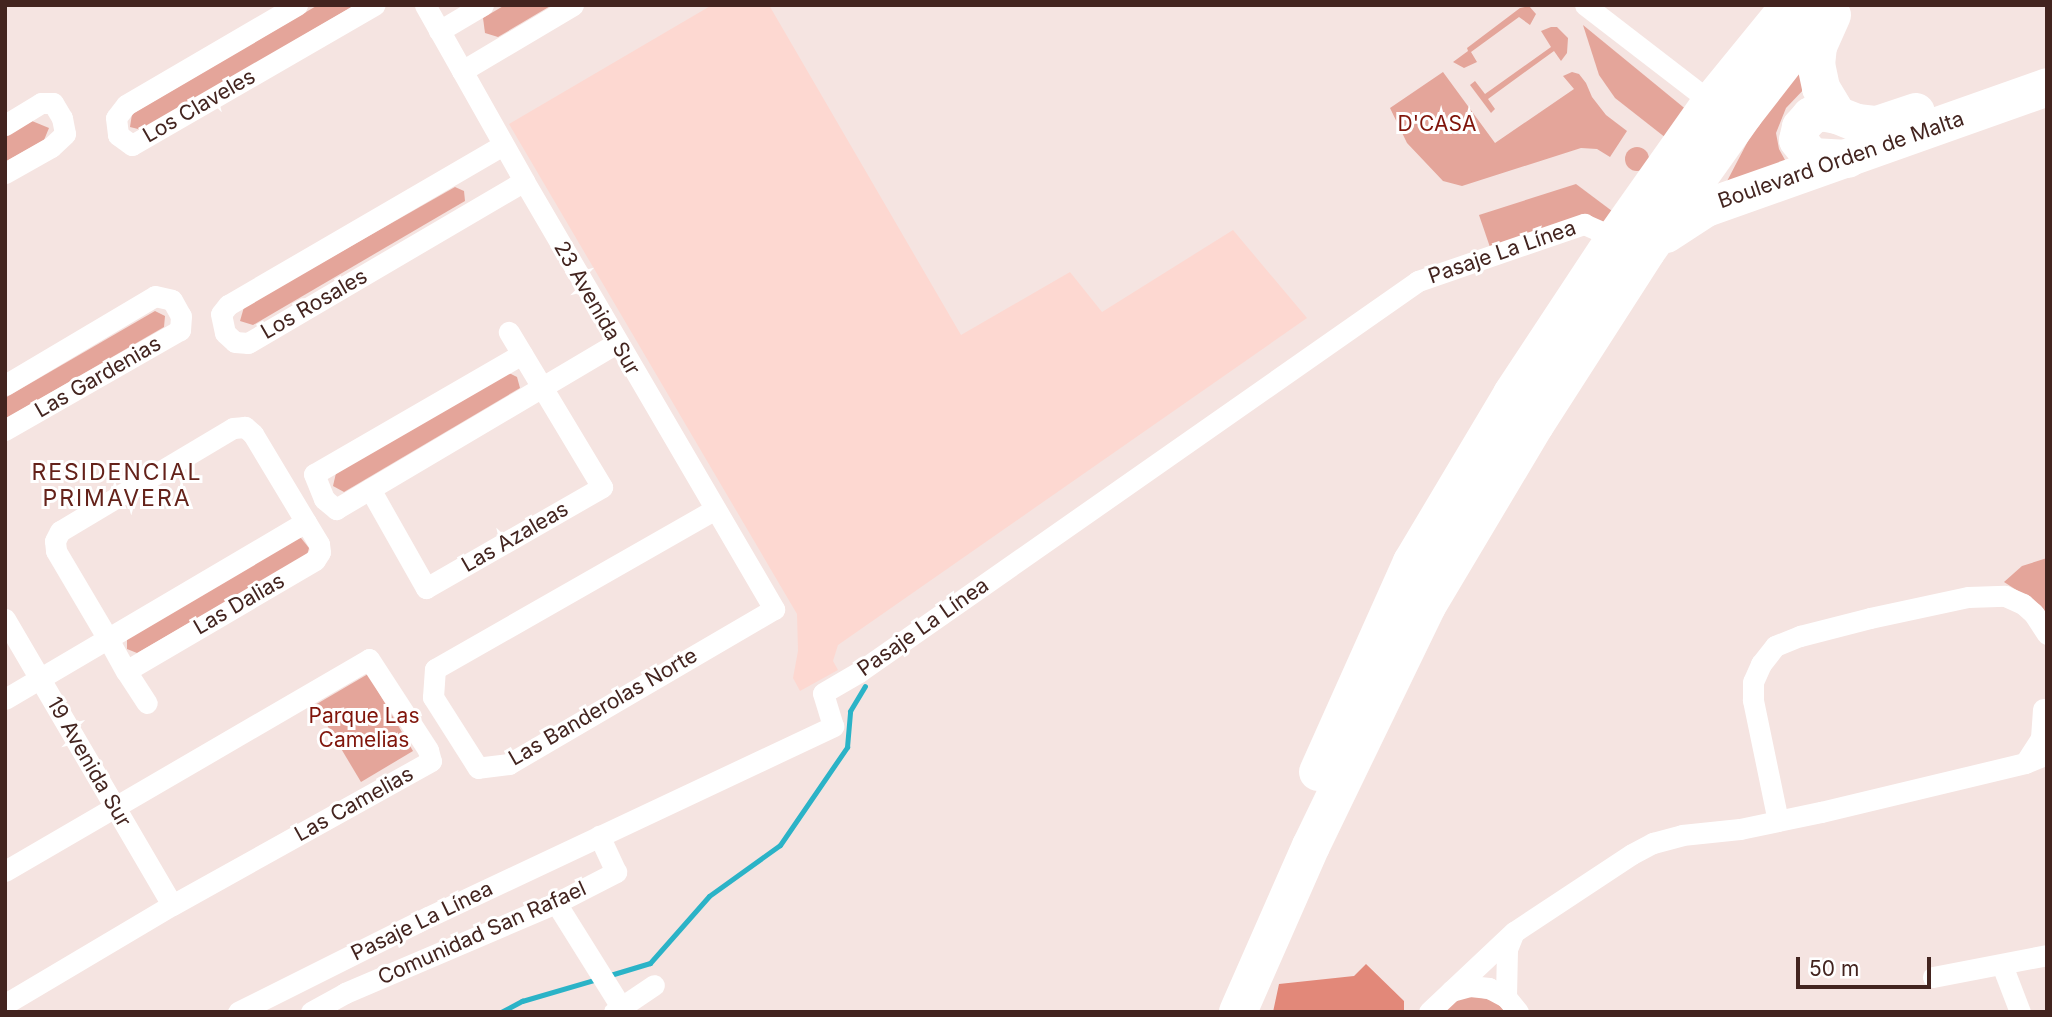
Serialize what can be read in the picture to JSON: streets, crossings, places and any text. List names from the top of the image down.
{
  "streets": {
    "highway": ["Boulevard Orden de Malta"],
    "street": [
      "Los Claveles",
      "Pasaje La Línea",
      "Los Rosales",
      "23 Avenida Sur",
      "Las Gardenias",
      "Las Azaleas",
      "Las Dalias",
      "Las Banderolas Norte",
      "19 Avenida Sur",
      "Las Camelias",
      "Comunidad San Rafael"
    ]
  },
  "crossings": [
    ["Boulevard Orden de Malta", "Pasaje La Línea"],
    ["Pasaje La Línea", "Comunidad San Rafael"],
    ["Los Rosales", "23 Avenida Sur"],
    ["23 Avenida Sur", "Las Banderolas Norte"],
    ["Las Dalias", "19 Avenida Sur"],
    ["19 Avenida Sur", "Las Camelias"]
  ],
  "districts": ["RESIDENCIAL PRIMAVERA"],
  "parks": ["D'CASA", "Parque Las Camelias"],
  "scale_bar": "50 m"
}
